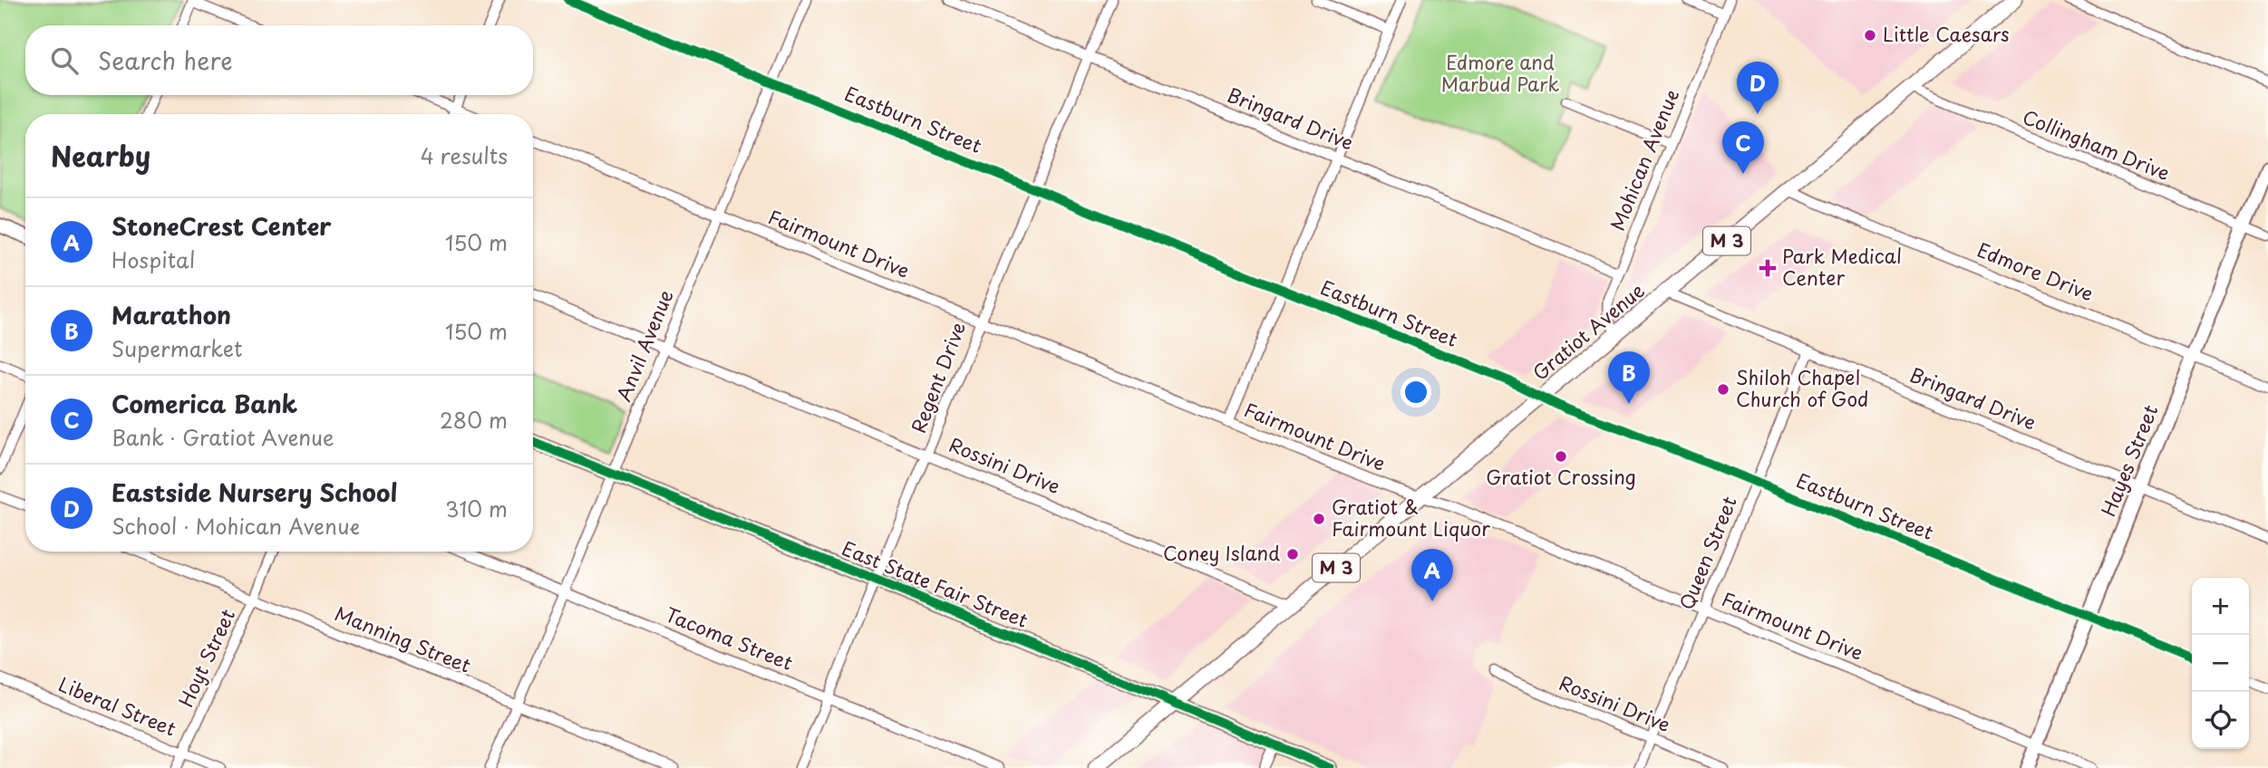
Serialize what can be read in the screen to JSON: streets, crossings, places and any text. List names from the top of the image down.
{
  "streets": {
    "main road": ["M 3", "Gratiot Avenue"],
    "street": [
      "Bringard Drive",
      "Eastburn Street",
      "Collingham Drive",
      "Mohican Avenue",
      "Fairmount Drive",
      "Edmore Drive",
      "Anvil Avenue",
      "Regent Drive",
      "Hayes Street",
      "Rossini Drive",
      "Queen Street",
      "East State Fair Street",
      "Tacoma Street",
      "Manning Street",
      "Hoyt Street",
      "Liberal Street"
    ]
  },
  "crossings": [
    ["Bringard Drive", "Mohican Avenue"],
    ["Bringard Drive", "Gratiot Avenue"],
    ["Bringard Drive", "Regent Drive"],
    ["Bringard Drive", "Hayes Street"],
    ["Bringard Drive", "Queen Street"],
    ["Eastburn Street", "Gratiot Avenue"],
    ["Eastburn Street", "Anvil Avenue"],
    ["Eastburn Street", "Regent Drive"],
    ["Eastburn Street", "Hayes Street"],
    ["Eastburn Street", "Queen Street"],
    ["Collingham Drive", "Gratiot Avenue"],
    ["Collingham Drive", "Hayes Street"],
    ["Mohican Avenue", "Gratiot Avenue"],
    ["Fairmount Drive", "Gratiot Avenue"],
    ["Fairmount Drive", "Anvil Avenue"],
    ["Fairmount Drive", "Regent Drive"],
    ["Fairmount Drive", "Hayes Street"],
    ["Fairmount Drive", "Queen Street"],
    ["Edmore Drive", "Gratiot Avenue"],
    ["Edmore Drive", "Hayes Street"],
    ["Gratiot Avenue", "Rossini Drive"],
    ["Gratiot Avenue", "East State Fair Street"],
    ["Anvil Avenue", "Rossini Drive"],
    ["Anvil Avenue", "East State Fair Street"],
    ["Anvil Avenue", "Tacoma Street"],
    ["Anvil Avenue", "Manning Street"],
    ["Regent Drive", "Rossini Drive"],
    ["Regent Drive", "East State Fair Street"],
    ["Regent Drive", "Tacoma Street"],
    ["Rossini Drive", "Queen Street"],
    ["Manning Street", "Hoyt Street"],
    ["Hoyt Street", "Liberal Street"]
  ],
  "parks": ["Edmore and Marbud Park"],
  "places": {
    "other": [
      "Little Caesars",
      "Shiloh Chapel Church of God",
      "Gratiot Crossing",
      "Gratiot & Fairmount Liquor",
      "Coney Island"
    ],
    "health": ["Park Medical Center"]
  },
  "page": {
    "search": "Search here",
    "pins": [
      "D",
      "C",
      "B",
      "A"
    ],
    "heading": ["Nearby", "4 results"],
    "list": [
      {
        "mark": "A",
        "name": "StoneCrest Center",
        "note": "Hospital",
        "value": "150 m"
      },
      {
        "mark": "B",
        "name": "Marathon",
        "note": "Supermarket",
        "value": "150 m"
      },
      {
        "mark": "C",
        "name": "Comerica Bank",
        "note": "Bank · Gratiot Avenue",
        "value": "280 m"
      },
      {
        "mark": "D",
        "name": "Eastside Nursery School",
        "note": "School · Mohican Avenue",
        "value": "310 m"
      }
    ],
    "map_buttons": ["+", "−"]
  }
}
